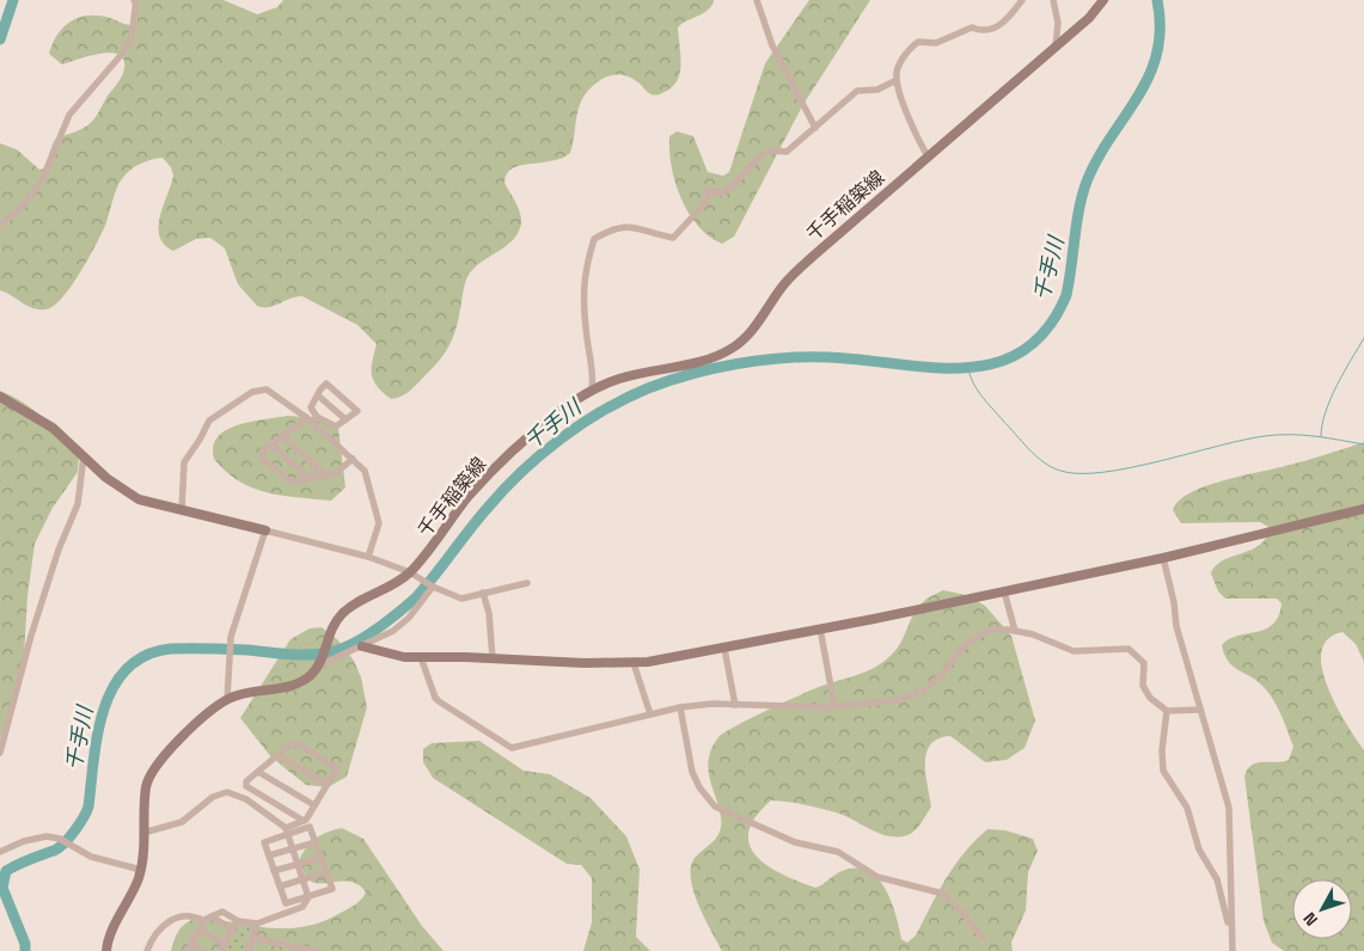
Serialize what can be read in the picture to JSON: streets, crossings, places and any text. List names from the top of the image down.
{
  "streets": {
    "main road": ["千手稲築線"]
  },
  "water": ["千手川"],
  "north": "bottom left"
}
